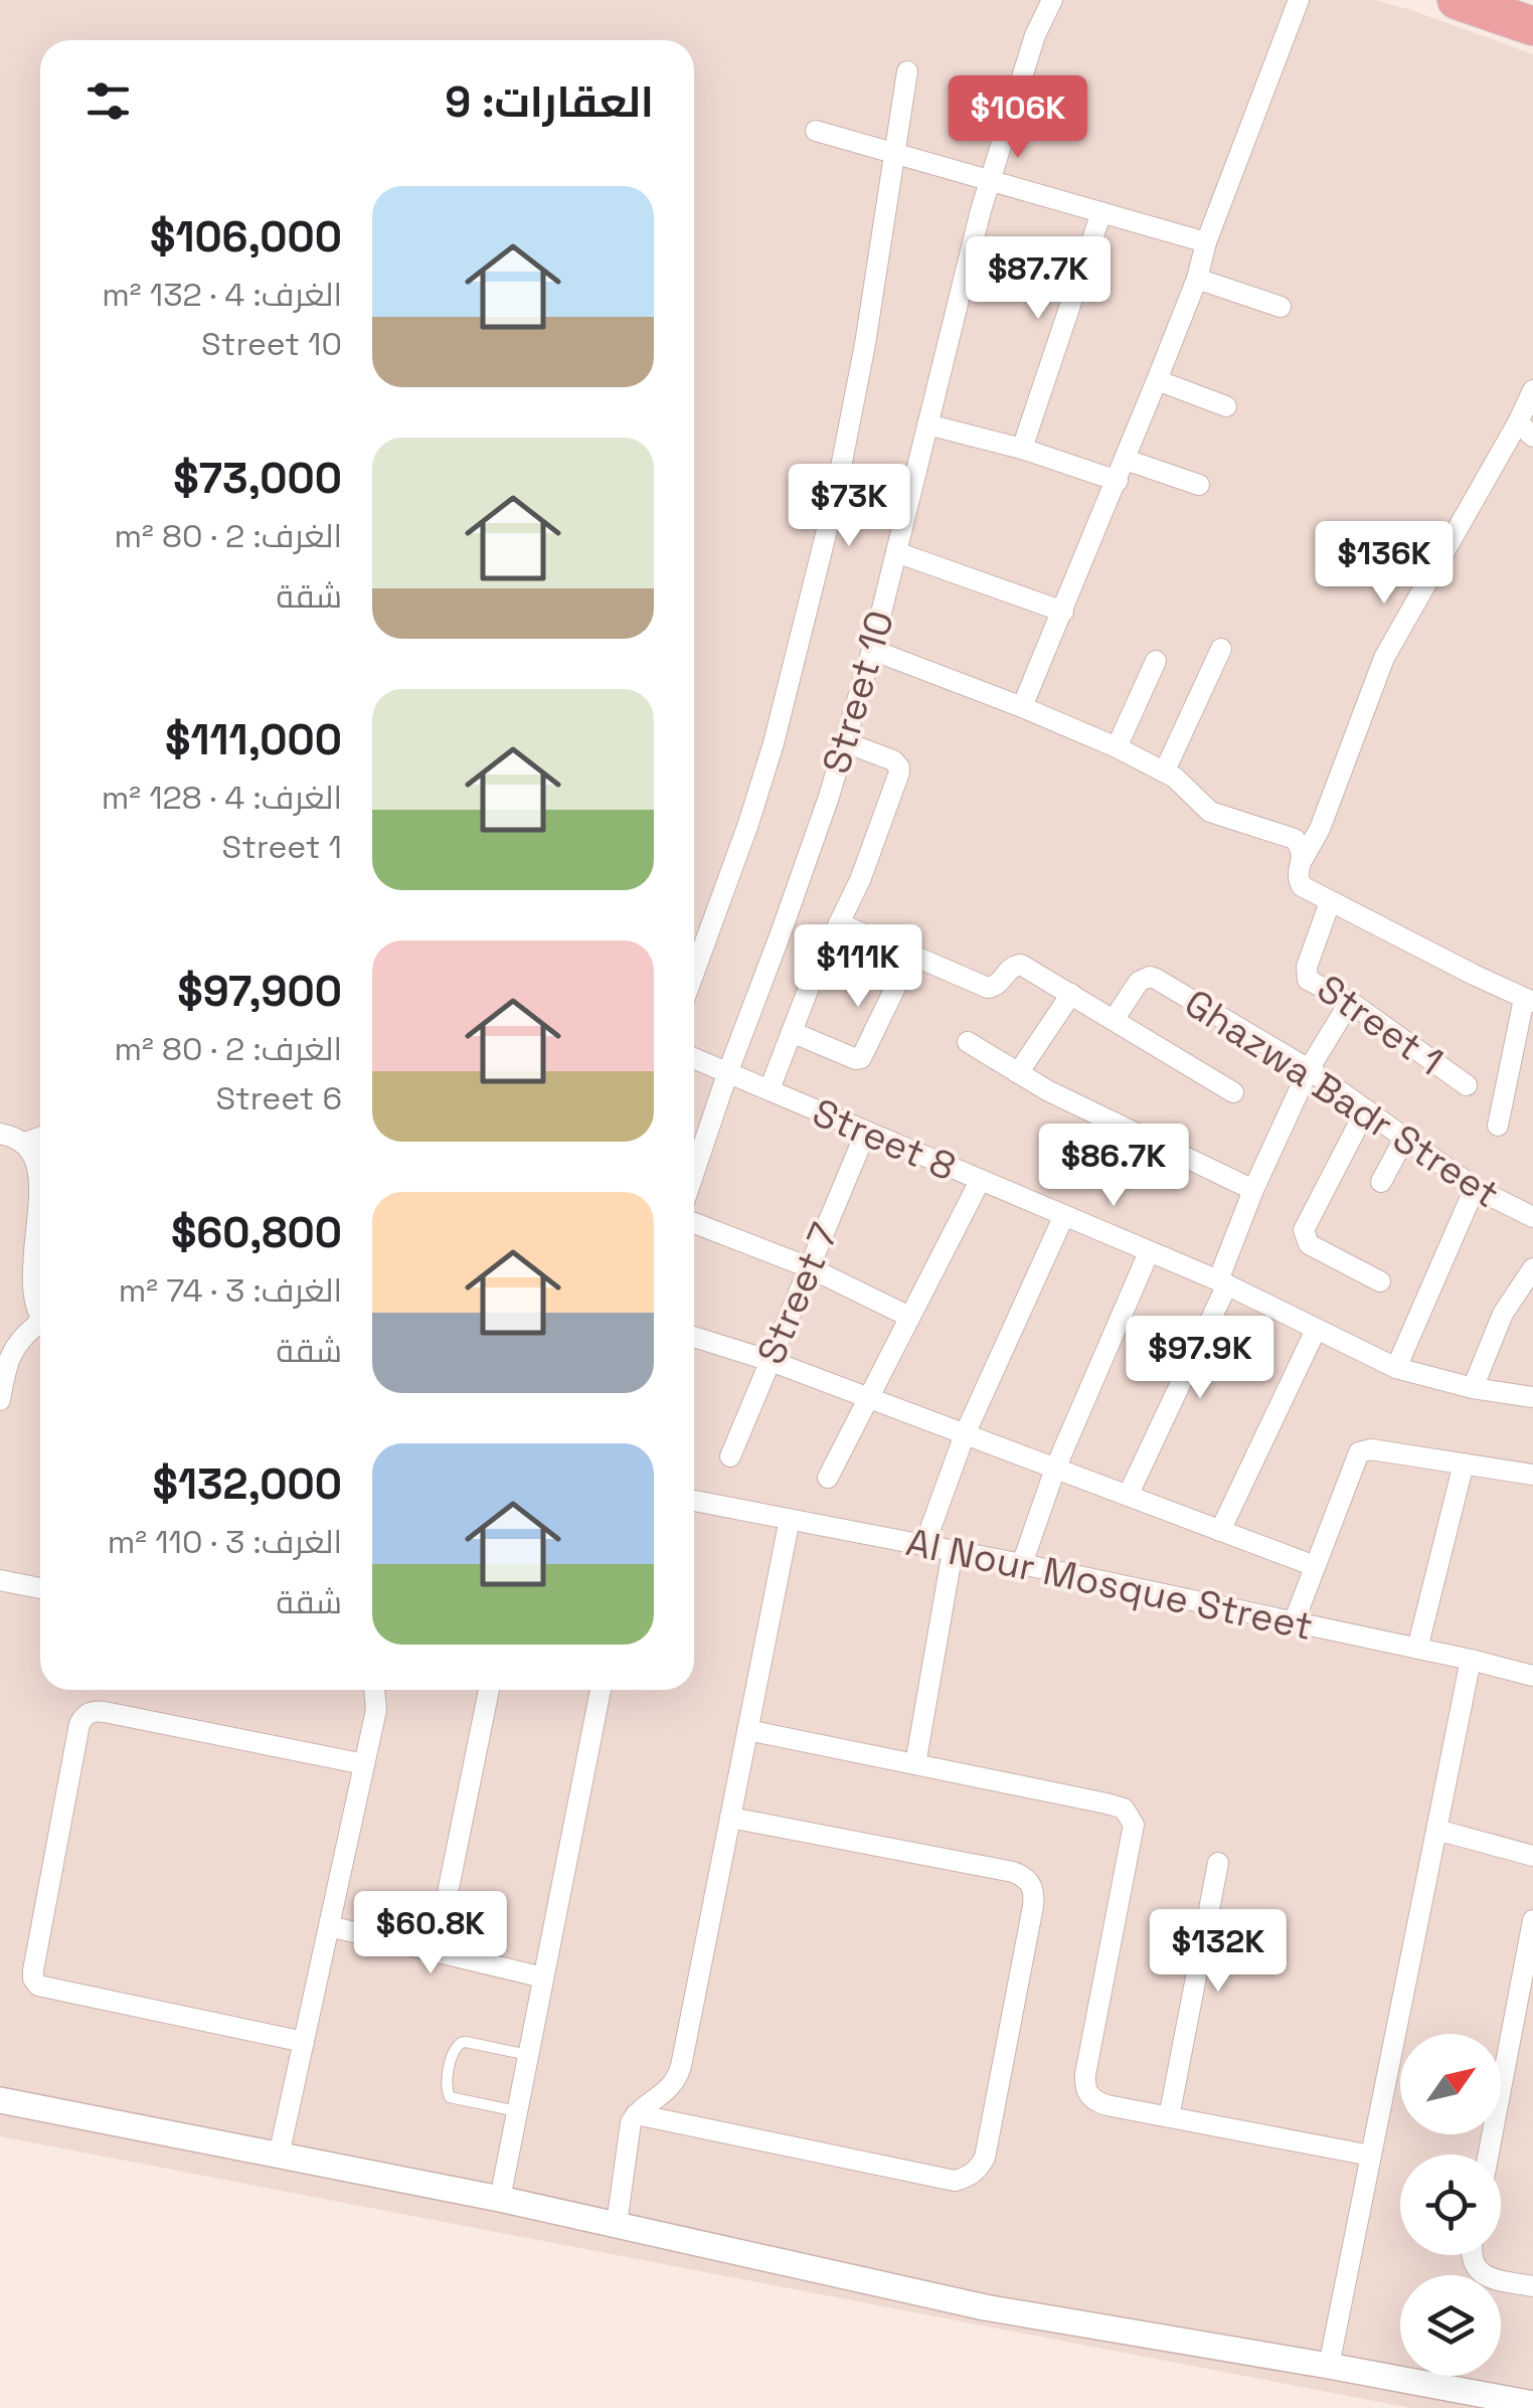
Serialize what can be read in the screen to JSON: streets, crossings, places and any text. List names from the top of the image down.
{
  "streets": {
    "street": [
      "Street 10",
      "Street 1",
      "Ghazwa Badr Street",
      "Street 8",
      "Street 7",
      "Al Nour Mosque Street"
    ]
  },
  "crossings": [
    ["Street 10", "Street 8"],
    ["Street 8", "Street 7"],
    ["Street 7", "Al Nour Mosque Street"]
  ],
  "north": "top right",
  "page": {
    "heading": "العقارات: 9",
    "price": [
      "$106K",
      "$87.7K",
      "$73K",
      "$136K",
      "$111K",
      "$86.7K",
      "$97.9K",
      "$60.8K",
      "$132K"
    ],
    "list": [
      {
        "name": "$106,000",
        "note": "الغرف: 4 · 132 m² · Street 10"
      },
      {
        "name": "$73,000",
        "note": "الغرف: 2 · 80 m² · شقة"
      },
      {
        "name": "$111,000",
        "note": "الغرف: 4 · 128 m² · Street 1"
      },
      {
        "name": "$97,900",
        "note": "الغرف: 2 · 80 m² · Street 6"
      },
      {
        "name": "$60,800",
        "note": "الغرف: 3 · 74 m² · شقة"
      },
      {
        "name": "$132,000",
        "note": "الغرف: 3 · 110 m² · شقة"
      }
    ]
  }
}
